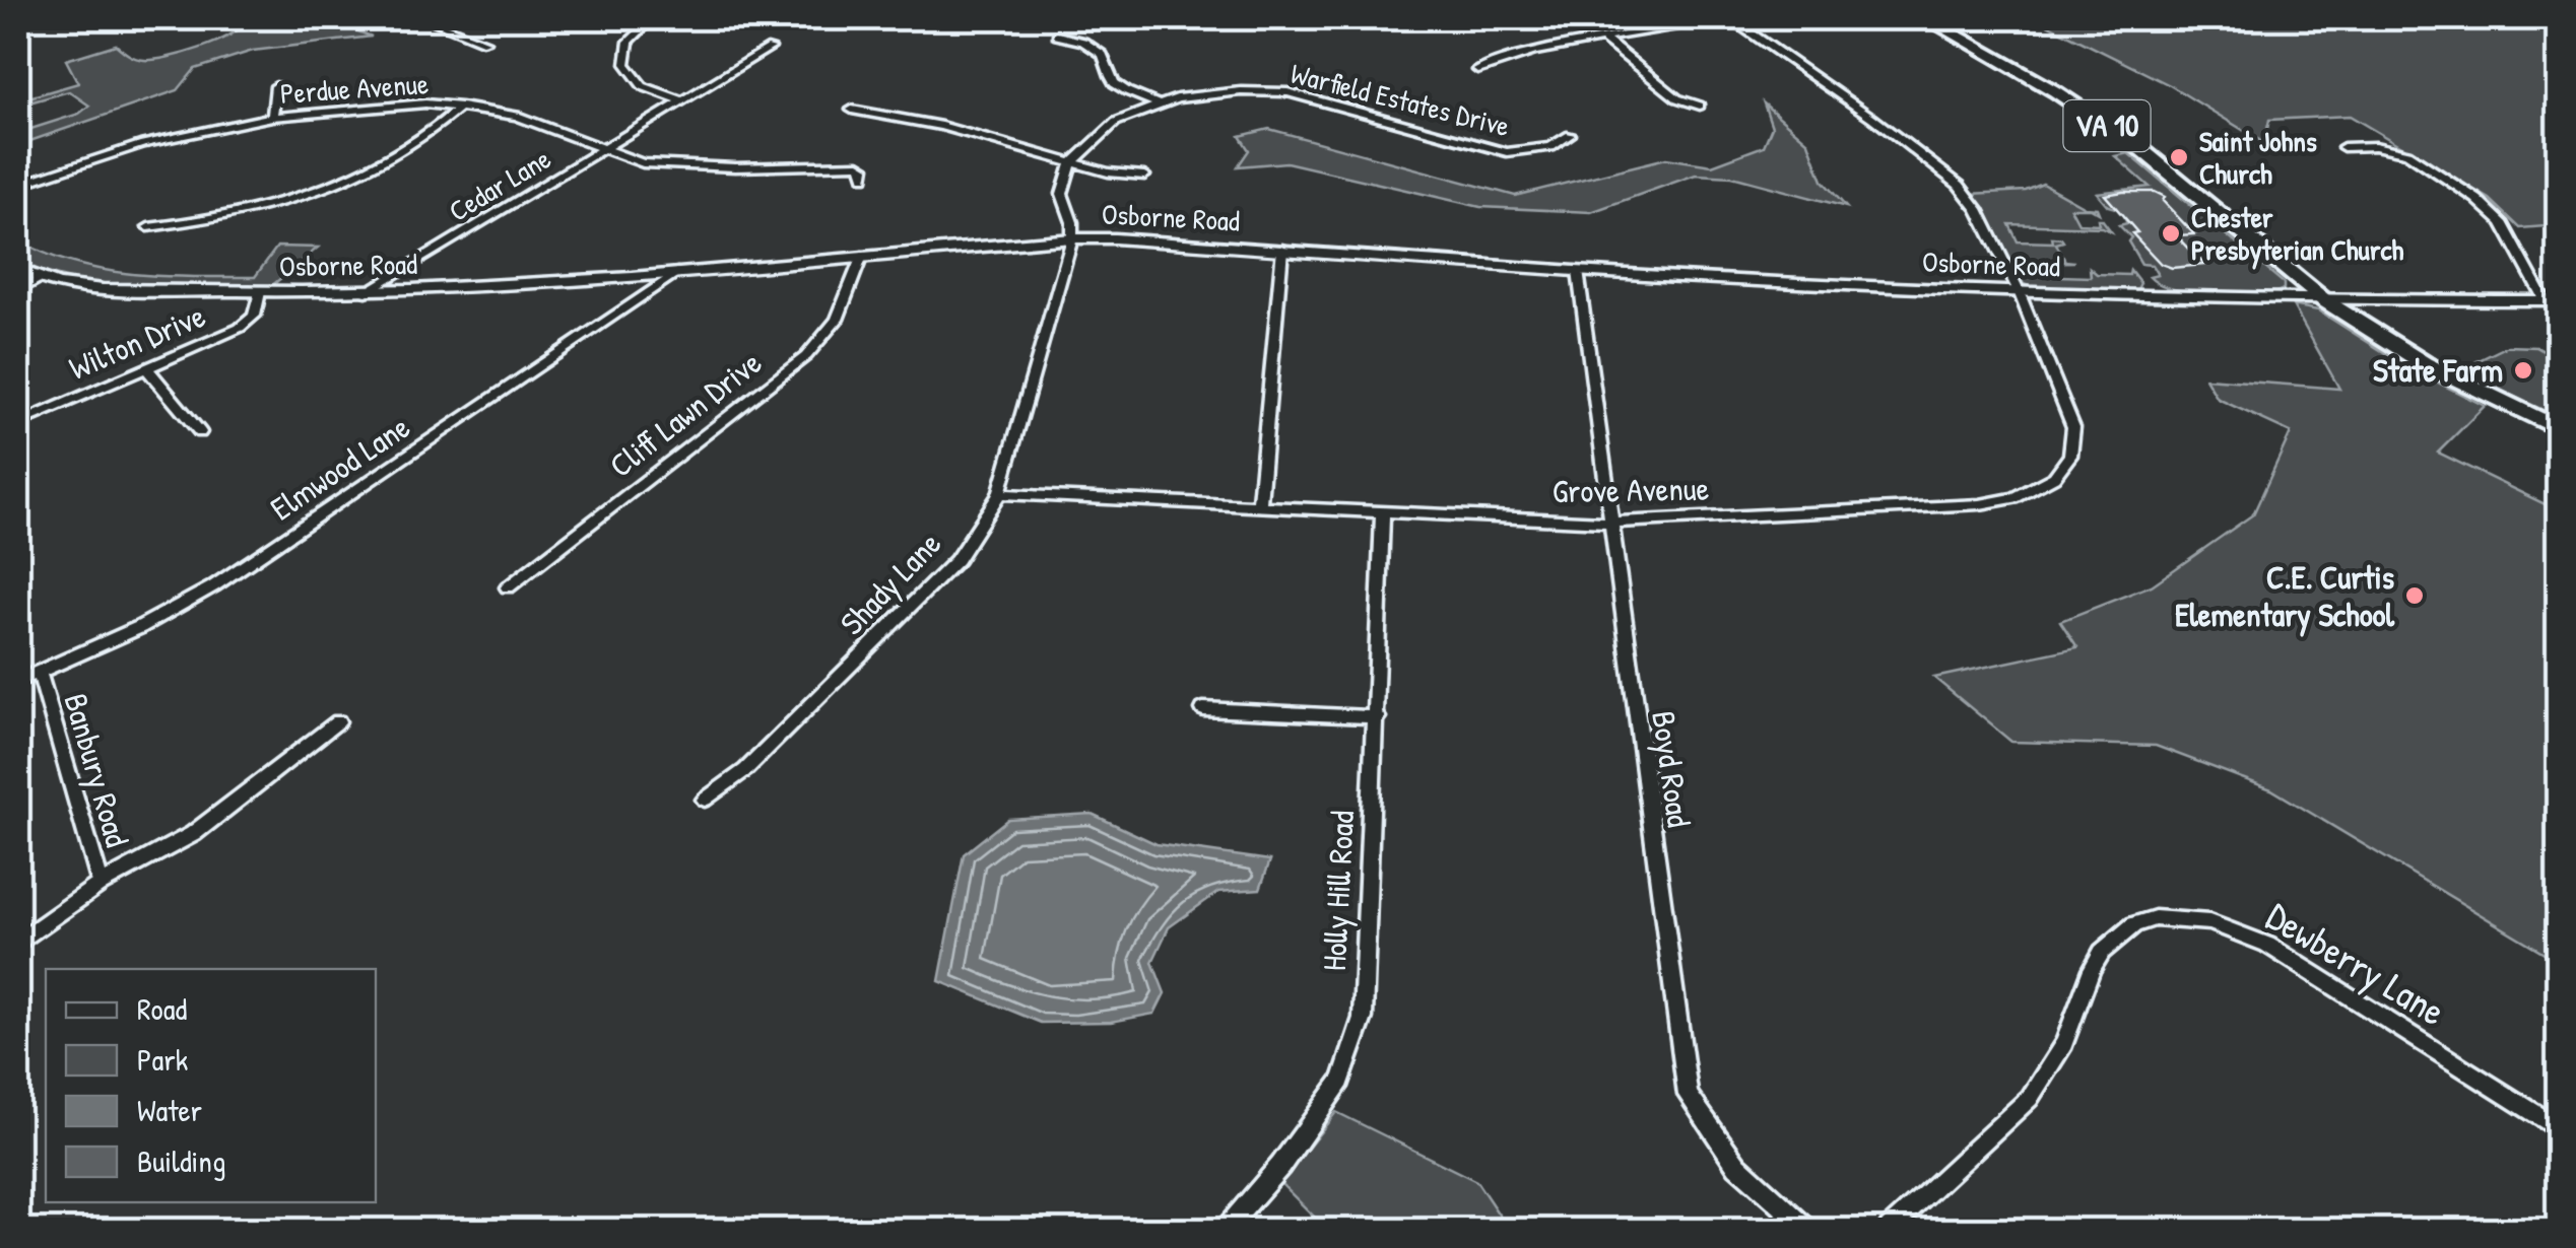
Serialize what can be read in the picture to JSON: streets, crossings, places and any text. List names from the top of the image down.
{
  "streets": {
    "main road": ["VA 10"],
    "street": [
      "Perdue Avenue",
      "Warfield Estates Drive",
      "Cedar Lane",
      "Osborne Road",
      "Wilton Drive",
      "Cliff Lawn Drive",
      "Elmwood Lane",
      "Grove Avenue",
      "Shady Lane",
      "Boyd Road",
      "Banbury Road",
      "Holly Hill Road",
      "Dewberry Lane"
    ]
  },
  "crossings": [
    ["Perdue Avenue", "Cedar Lane"],
    ["VA 10", "Osborne Road"],
    ["Cedar Lane", "Osborne Road"],
    ["Osborne Road", "Wilton Drive"],
    ["Osborne Road", "Cliff Lawn Drive"],
    ["Osborne Road", "Elmwood Lane"],
    ["Osborne Road", "Grove Avenue"],
    ["Osborne Road", "Shady Lane"],
    ["Osborne Road", "Boyd Road"],
    ["Elmwood Lane", "Banbury Road"],
    ["Grove Avenue", "Shady Lane"],
    ["Grove Avenue", "Boyd Road"],
    ["Grove Avenue", "Holly Hill Road"]
  ],
  "places": [
    "Saint Johns Church",
    "Chester Presbyterian Church",
    "State Farm",
    "C.E. Curtis Elementary School"
  ],
  "legend": [
    "Road",
    "Park",
    "Water",
    "Building"
  ]
}
